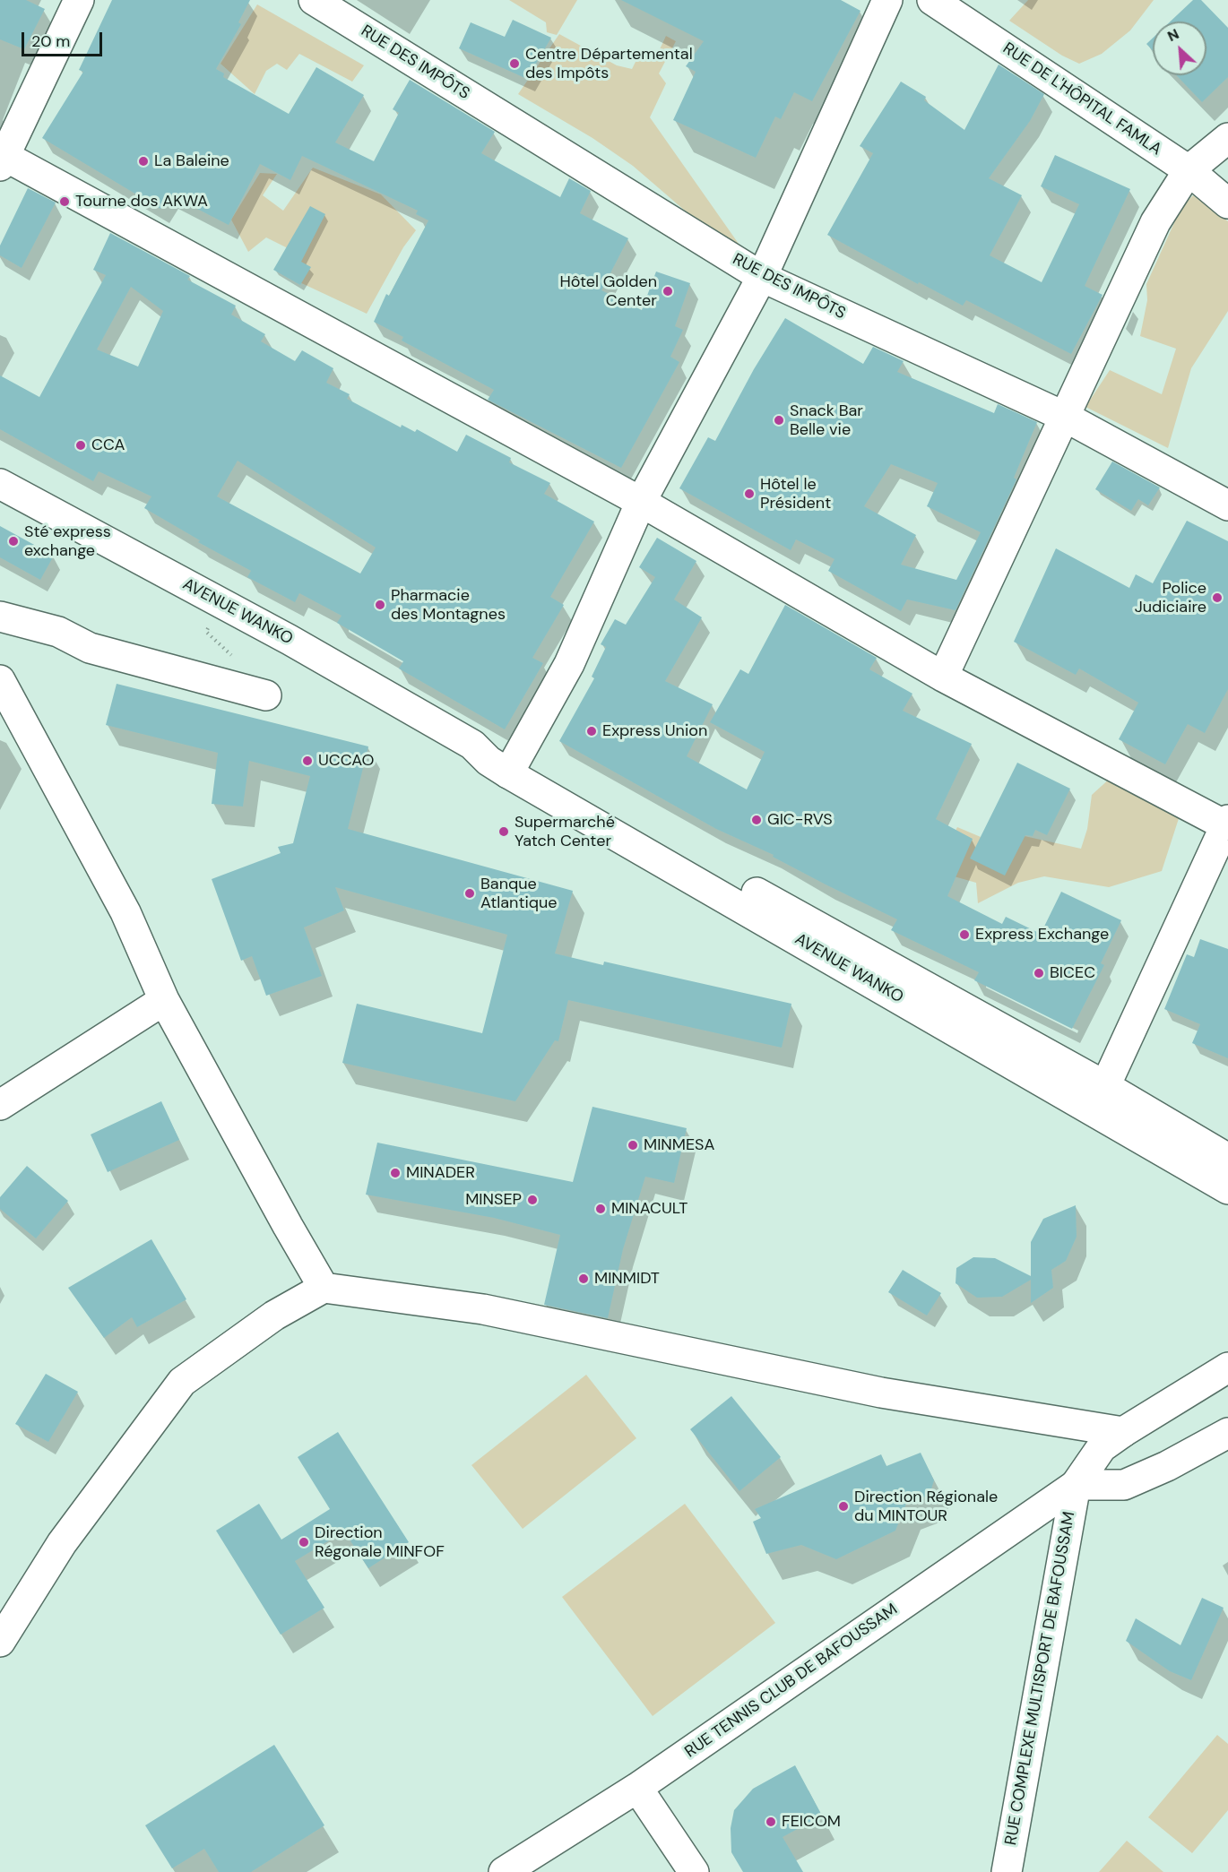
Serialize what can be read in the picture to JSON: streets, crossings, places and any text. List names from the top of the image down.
{
  "streets": {
    "main road": [
      "RUE DES IMPÔTS",
      "RUE DE L'HÔPITAL FAMLA",
      "AVENUE WANKO",
      "RUE COMPLEXE MULTISPORT DE BAFOUSSAM",
      "RUE TENNIS CLUB DE BAFOUSSAM"
    ]
  },
  "crossings": [
    ["RUE COMPLEXE MULTISPORT DE BAFOUSSAM", "RUE TENNIS CLUB DE BAFOUSSAM"]
  ],
  "places": [
    "Centre Départemental des Impôts",
    "La Baleine",
    "Tourne dos AKWA",
    "Hôtel Golden Center",
    "Snack Bar Belle vie",
    "CCA",
    "Hôtel le Président",
    "Sté express exchange",
    "Police Judiciaire",
    "Pharmacie des Montagnes",
    "Express Union",
    "UCCAO",
    "GIC-RVS",
    "Supermarché Yatch Center",
    "Banque Atlantique",
    "Express Exchange",
    "BICEC",
    "MINMESA",
    "MINADER",
    "MINSEP",
    "MINACULT",
    "MINMIDT",
    "Direction Régionale du MINTOUR",
    "Direction Régonale MINFOF",
    "FEICOM"
  ],
  "scale_bar": "20 m",
  "north": "top left"
}
